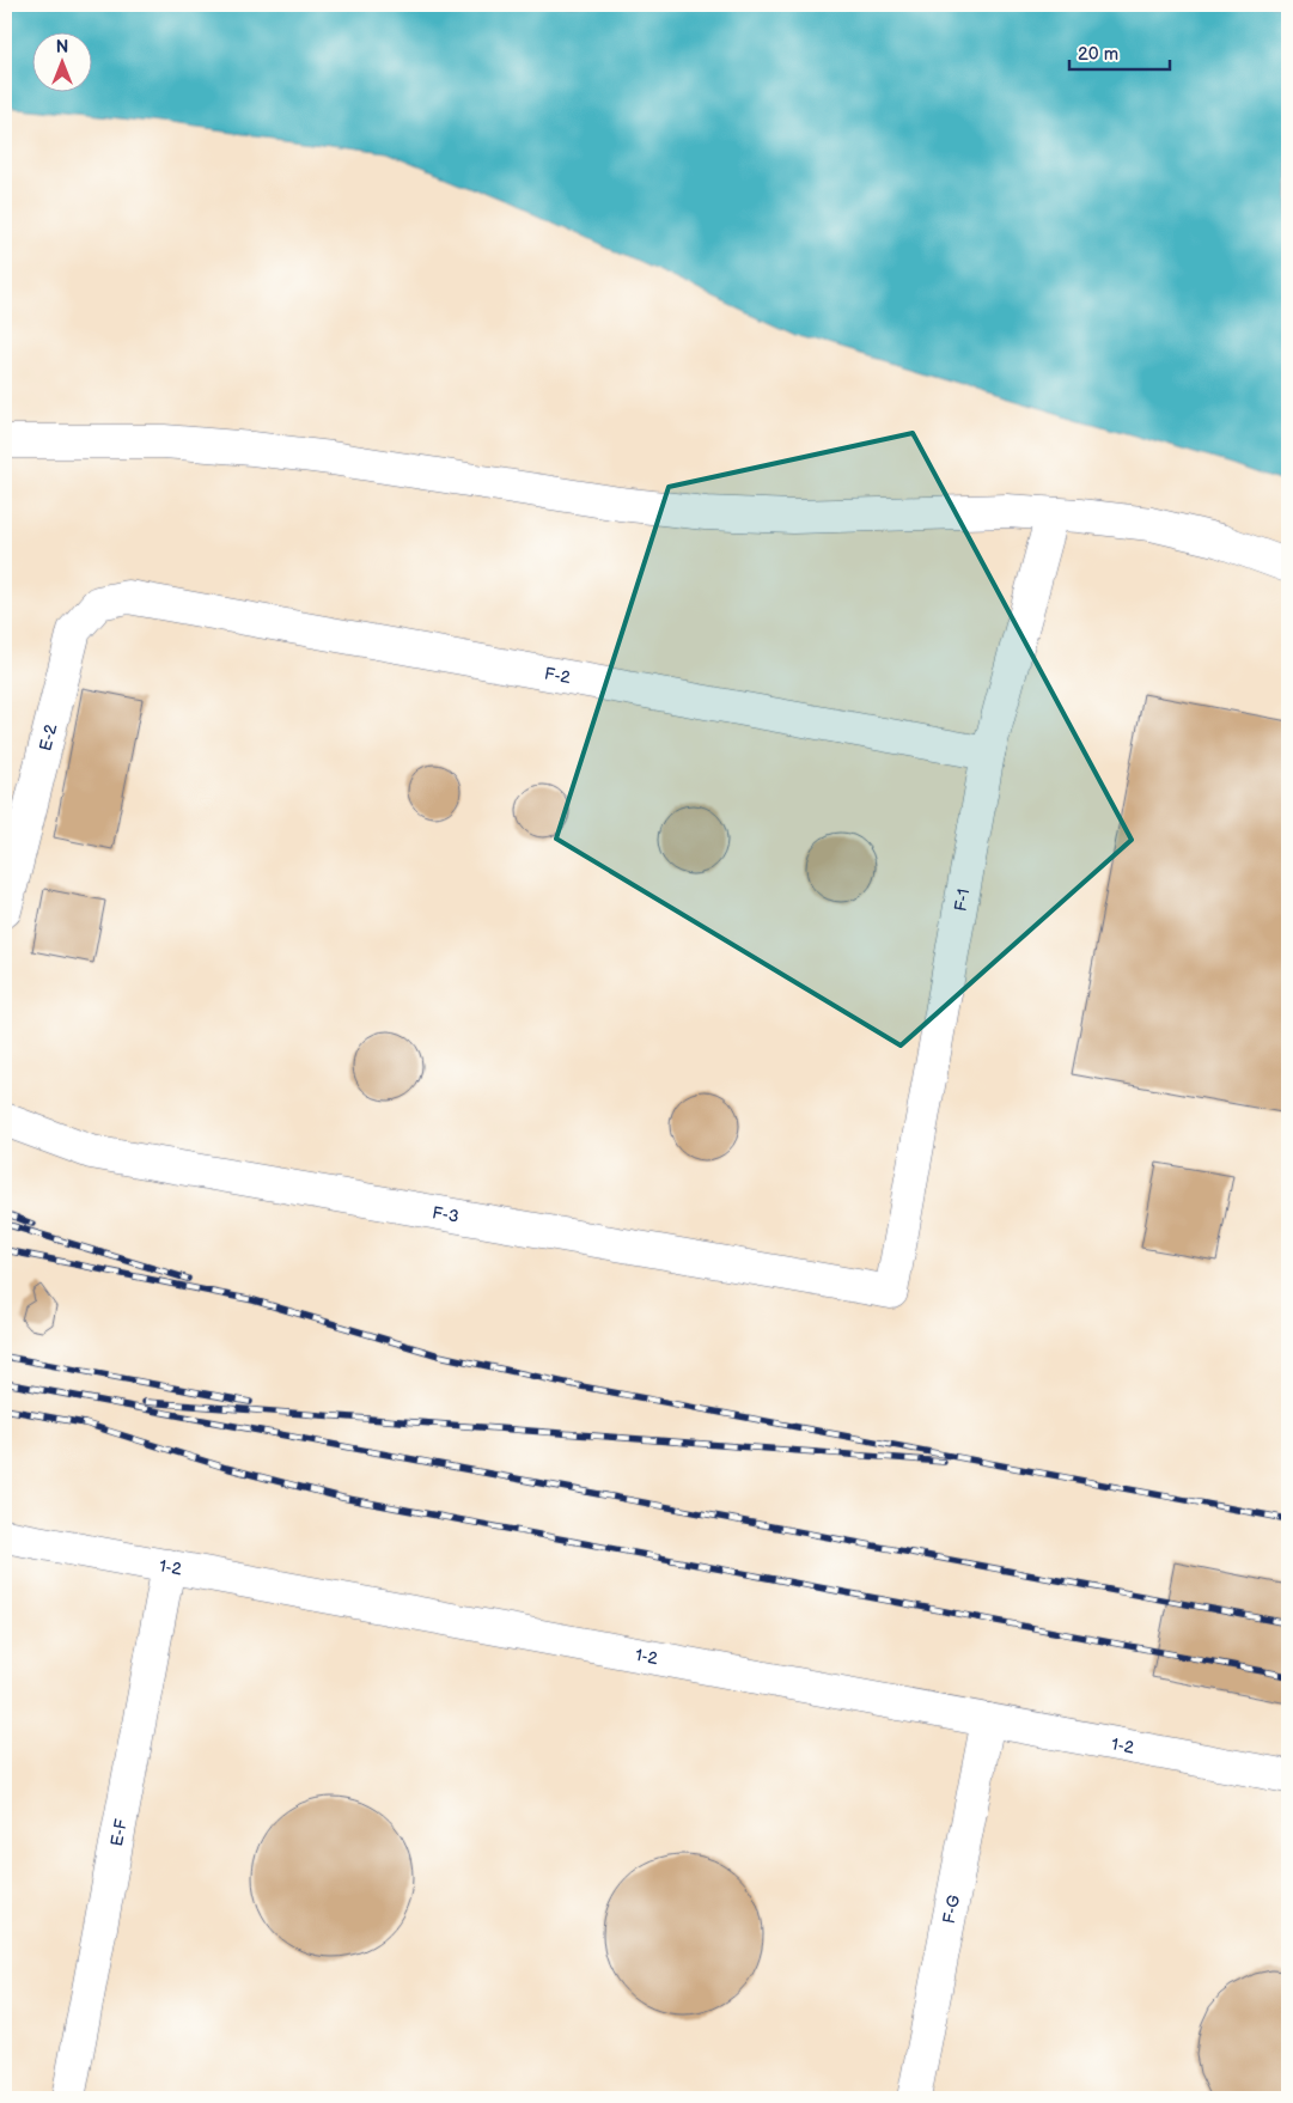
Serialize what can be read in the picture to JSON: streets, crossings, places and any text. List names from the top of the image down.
{
  "streets": {
    "lane": [
      "F-2",
      "E-2",
      "F-1",
      "F-3",
      "1-2",
      "E-F",
      "F-G"
    ]
  },
  "crossings": [
    ["F-2", "E-2"],
    ["F-2", "F-1"],
    ["F-1", "F-3"],
    ["1-2", "E-F"],
    ["1-2", "F-G"]
  ],
  "scale_bar": "20 m",
  "north": "top"
}
